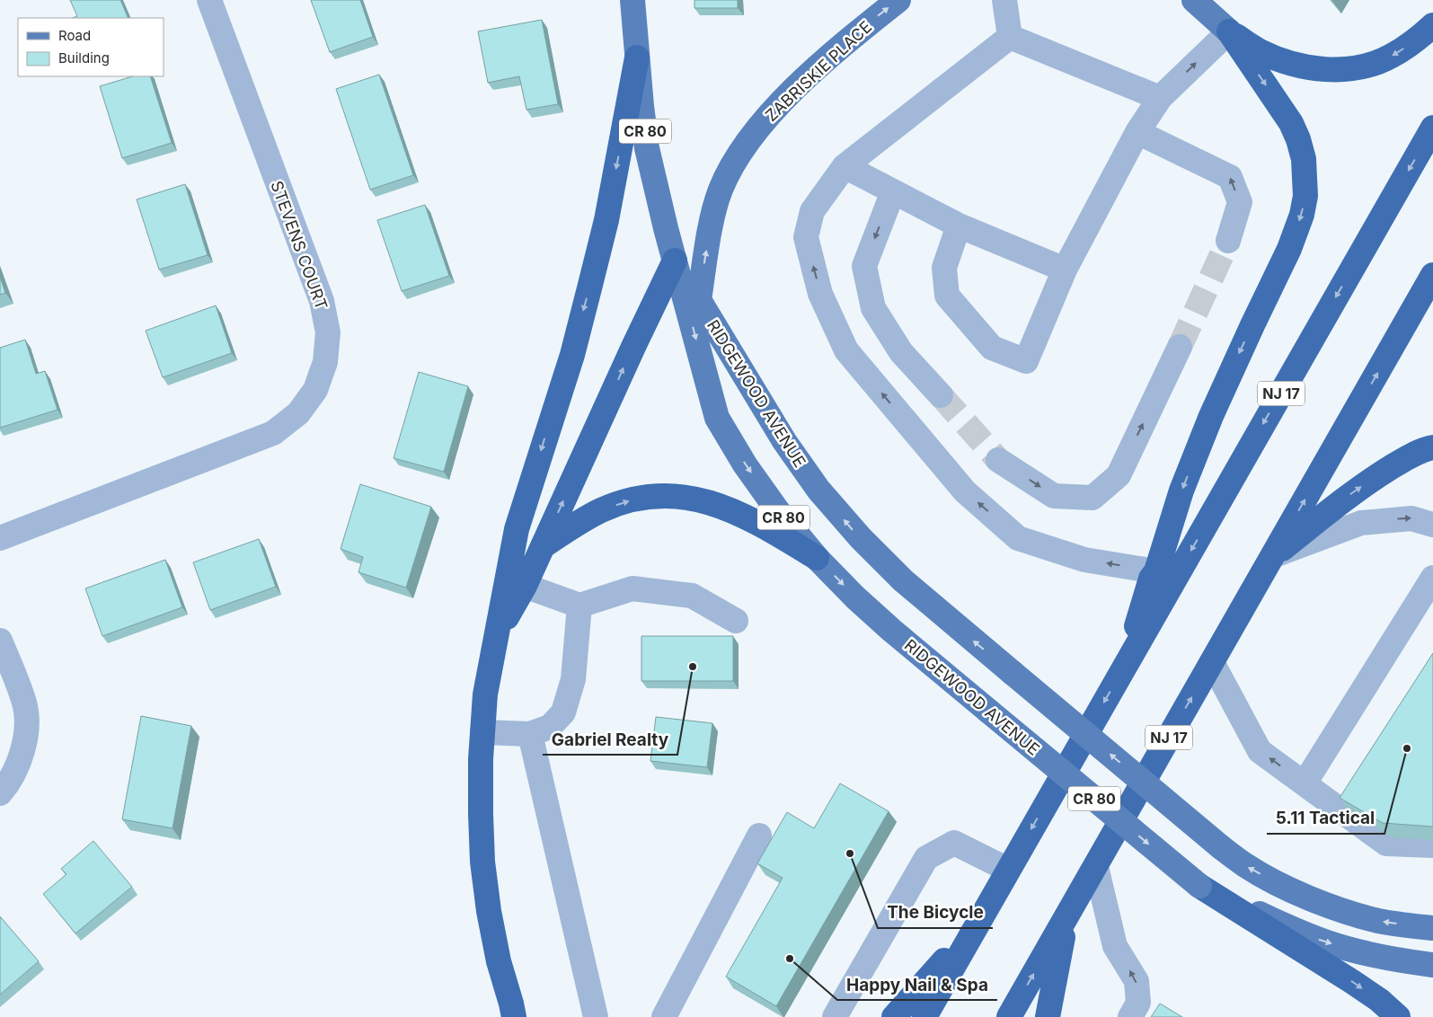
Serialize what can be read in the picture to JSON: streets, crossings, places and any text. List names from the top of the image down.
{
  "streets": {
    "highway": ["NJ 17"],
    "main road": ["ZABRISKIE PLACE", "CR 80", "RIDGEWOOD AVENUE"],
    "street": ["STEVENS COURT"]
  },
  "crossings": [
    ["ZABRISKIE PLACE", "RIDGEWOOD AVENUE"]
  ],
  "one_way": ["ZABRISKIE PLACE"],
  "places": [
    "Gabriel Realty",
    "5.11 Tactical",
    "The Bicycle",
    "Happy Nail & Spa"
  ],
  "legend": ["Road", "Building"]
}
